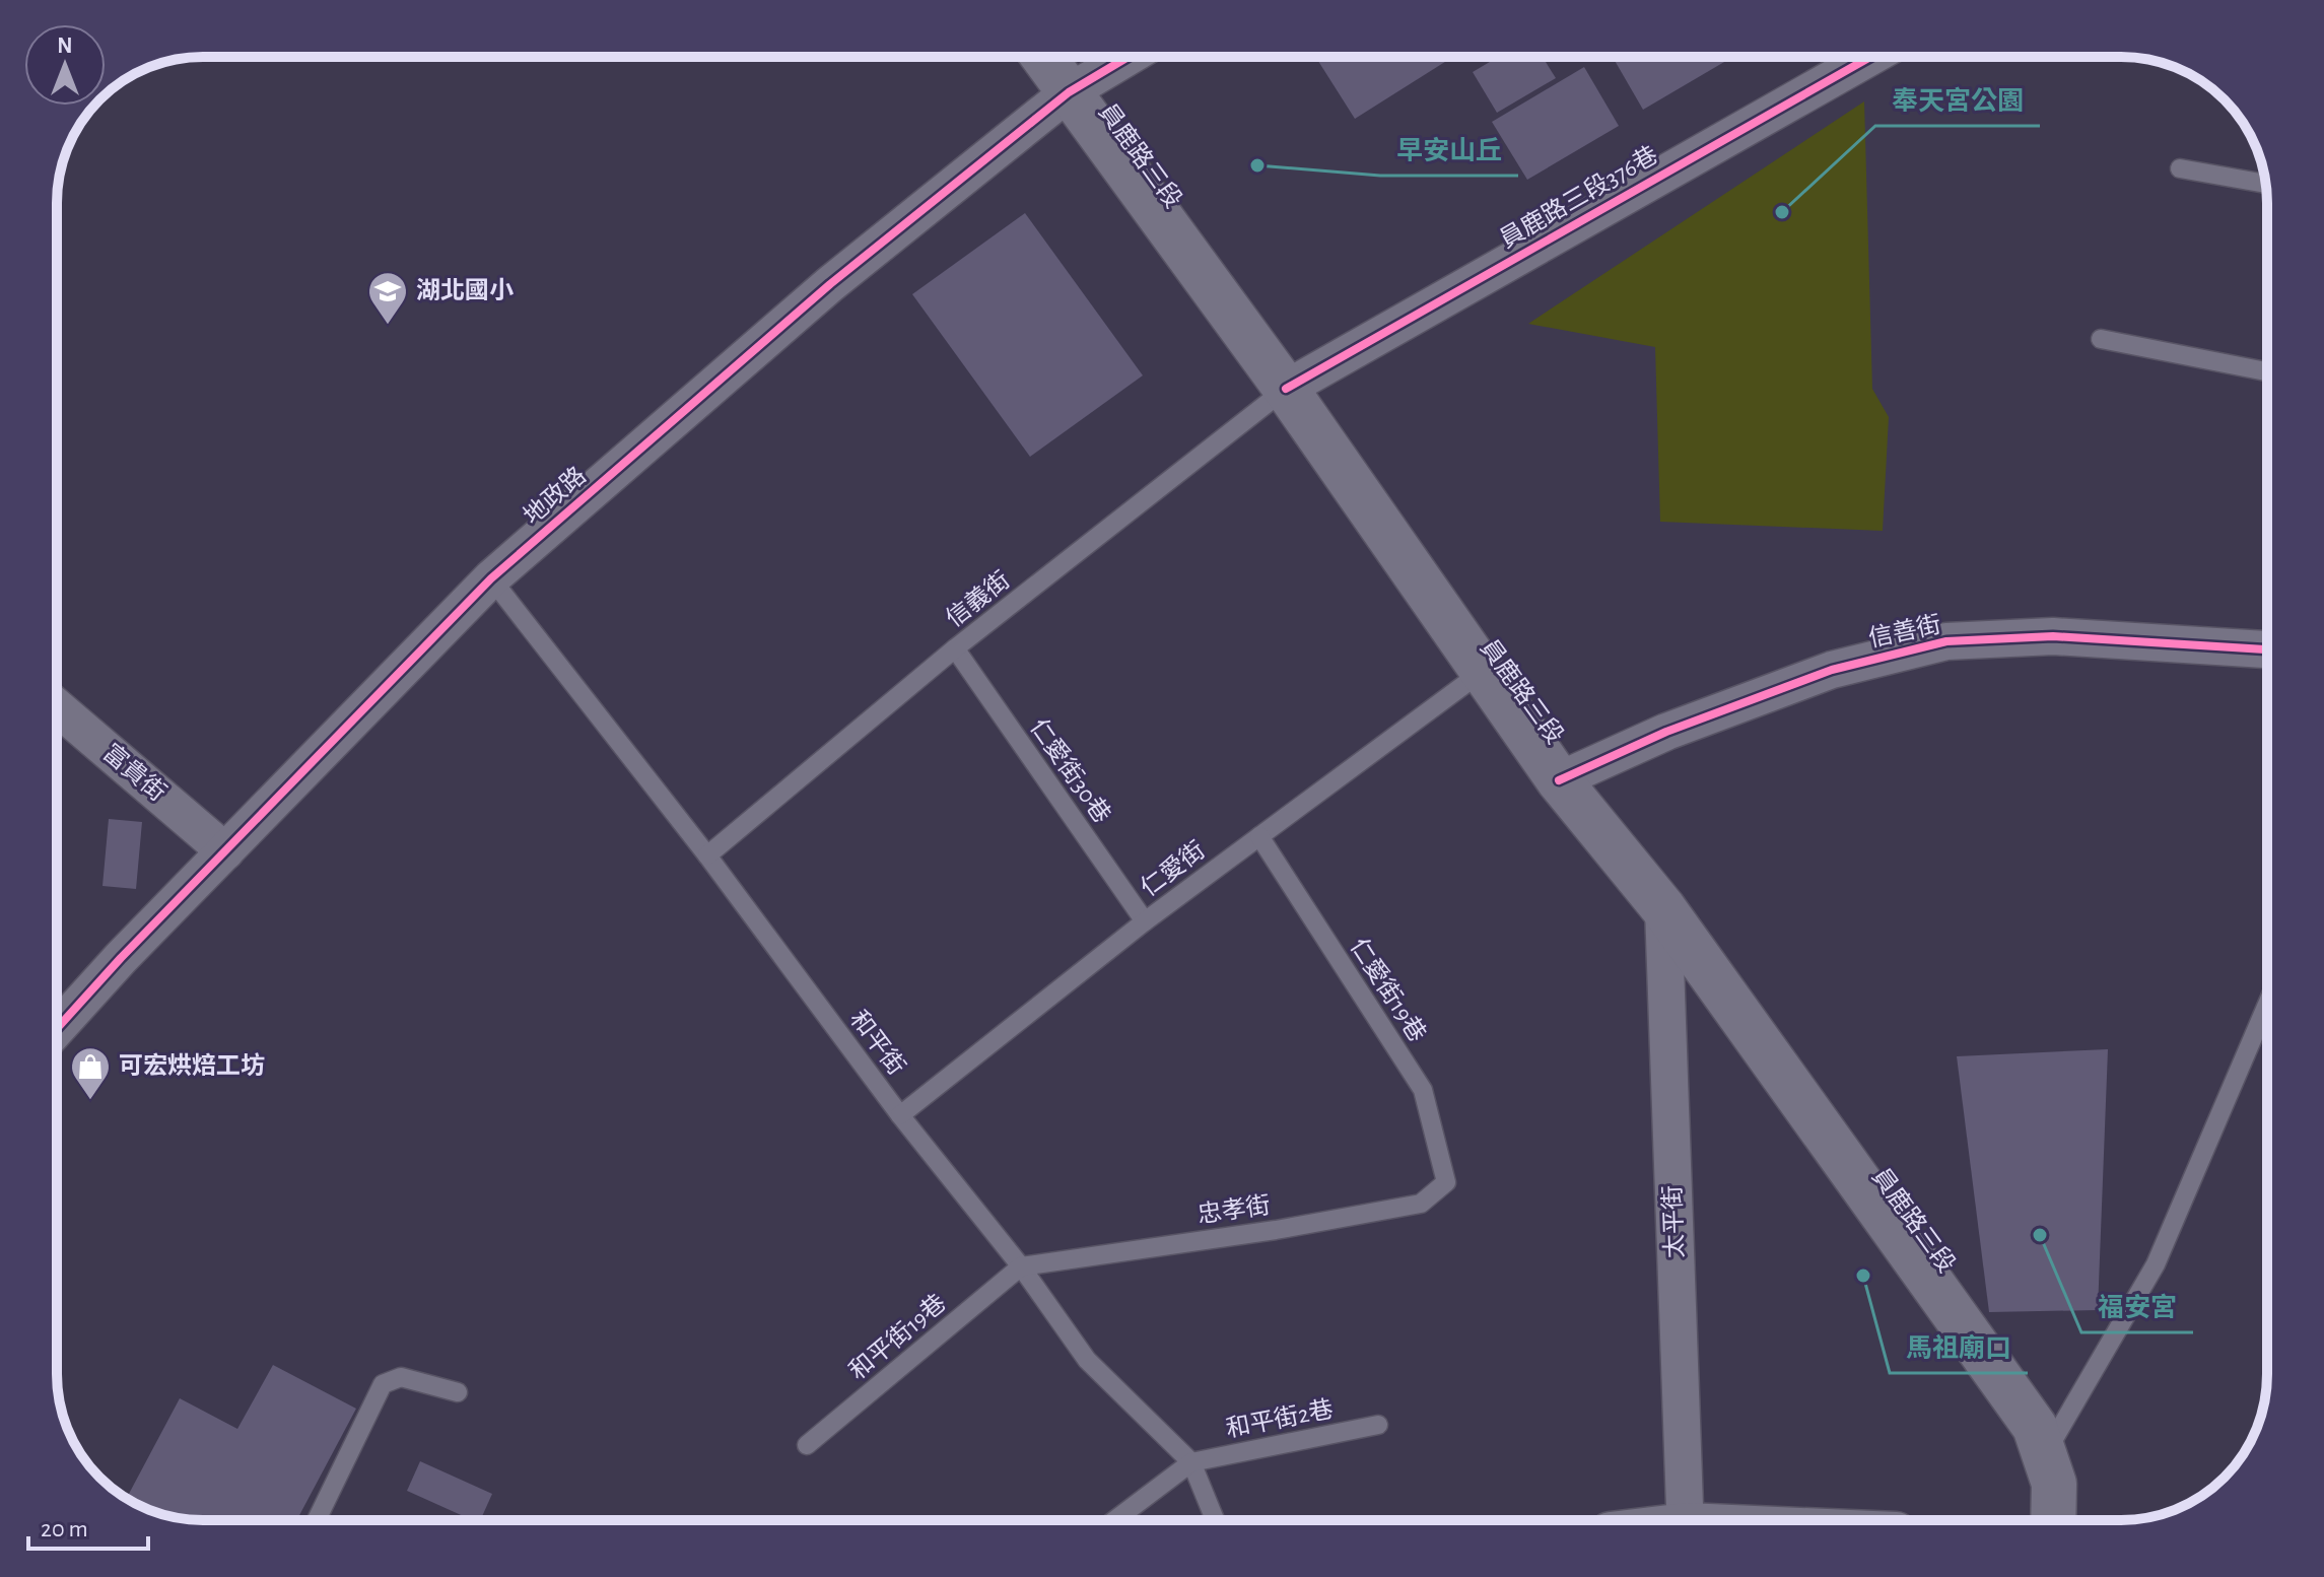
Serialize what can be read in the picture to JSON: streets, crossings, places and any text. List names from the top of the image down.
{
  "streets": {
    "main road": ["員鹿路三段"],
    "street": [
      "員鹿路三段376巷",
      "地政路",
      "信善街",
      "富貴街",
      "太平街"
    ],
    "lane": [
      "信義街",
      "仁愛街30巷",
      "仁愛街",
      "仁愛街19巷",
      "和平街",
      "忠孝街",
      "和平街19巷",
      "和平街2巷"
    ]
  },
  "crossings": [
    ["員鹿路三段", "員鹿路三段376巷"],
    ["員鹿路三段", "地政路"],
    ["員鹿路三段", "信義街"],
    ["員鹿路三段", "信善街"],
    ["員鹿路三段", "仁愛街"],
    ["員鹿路三段", "太平街"],
    ["員鹿路三段376巷", "信義街"],
    ["地政路", "富貴街"],
    ["地政路", "和平街"],
    ["信義街", "仁愛街30巷"],
    ["信義街", "和平街"],
    ["仁愛街30巷", "仁愛街"],
    ["仁愛街", "仁愛街19巷"],
    ["仁愛街", "和平街"],
    ["仁愛街19巷", "忠孝街"],
    ["和平街", "忠孝街"],
    ["和平街", "和平街19巷"],
    ["和平街", "和平街2巷"],
    ["忠孝街", "和平街19巷"]
  ],
  "places": {
    "other": [
      "早安山丘",
      "奉天宮公園",
      "福安宮",
      "馬祖廟口"
    ],
    "school or university": ["湖北國小"],
    "shop": ["可宏烘焙工坊"]
  },
  "scale_bar": "20 m",
  "north": "top"
}
